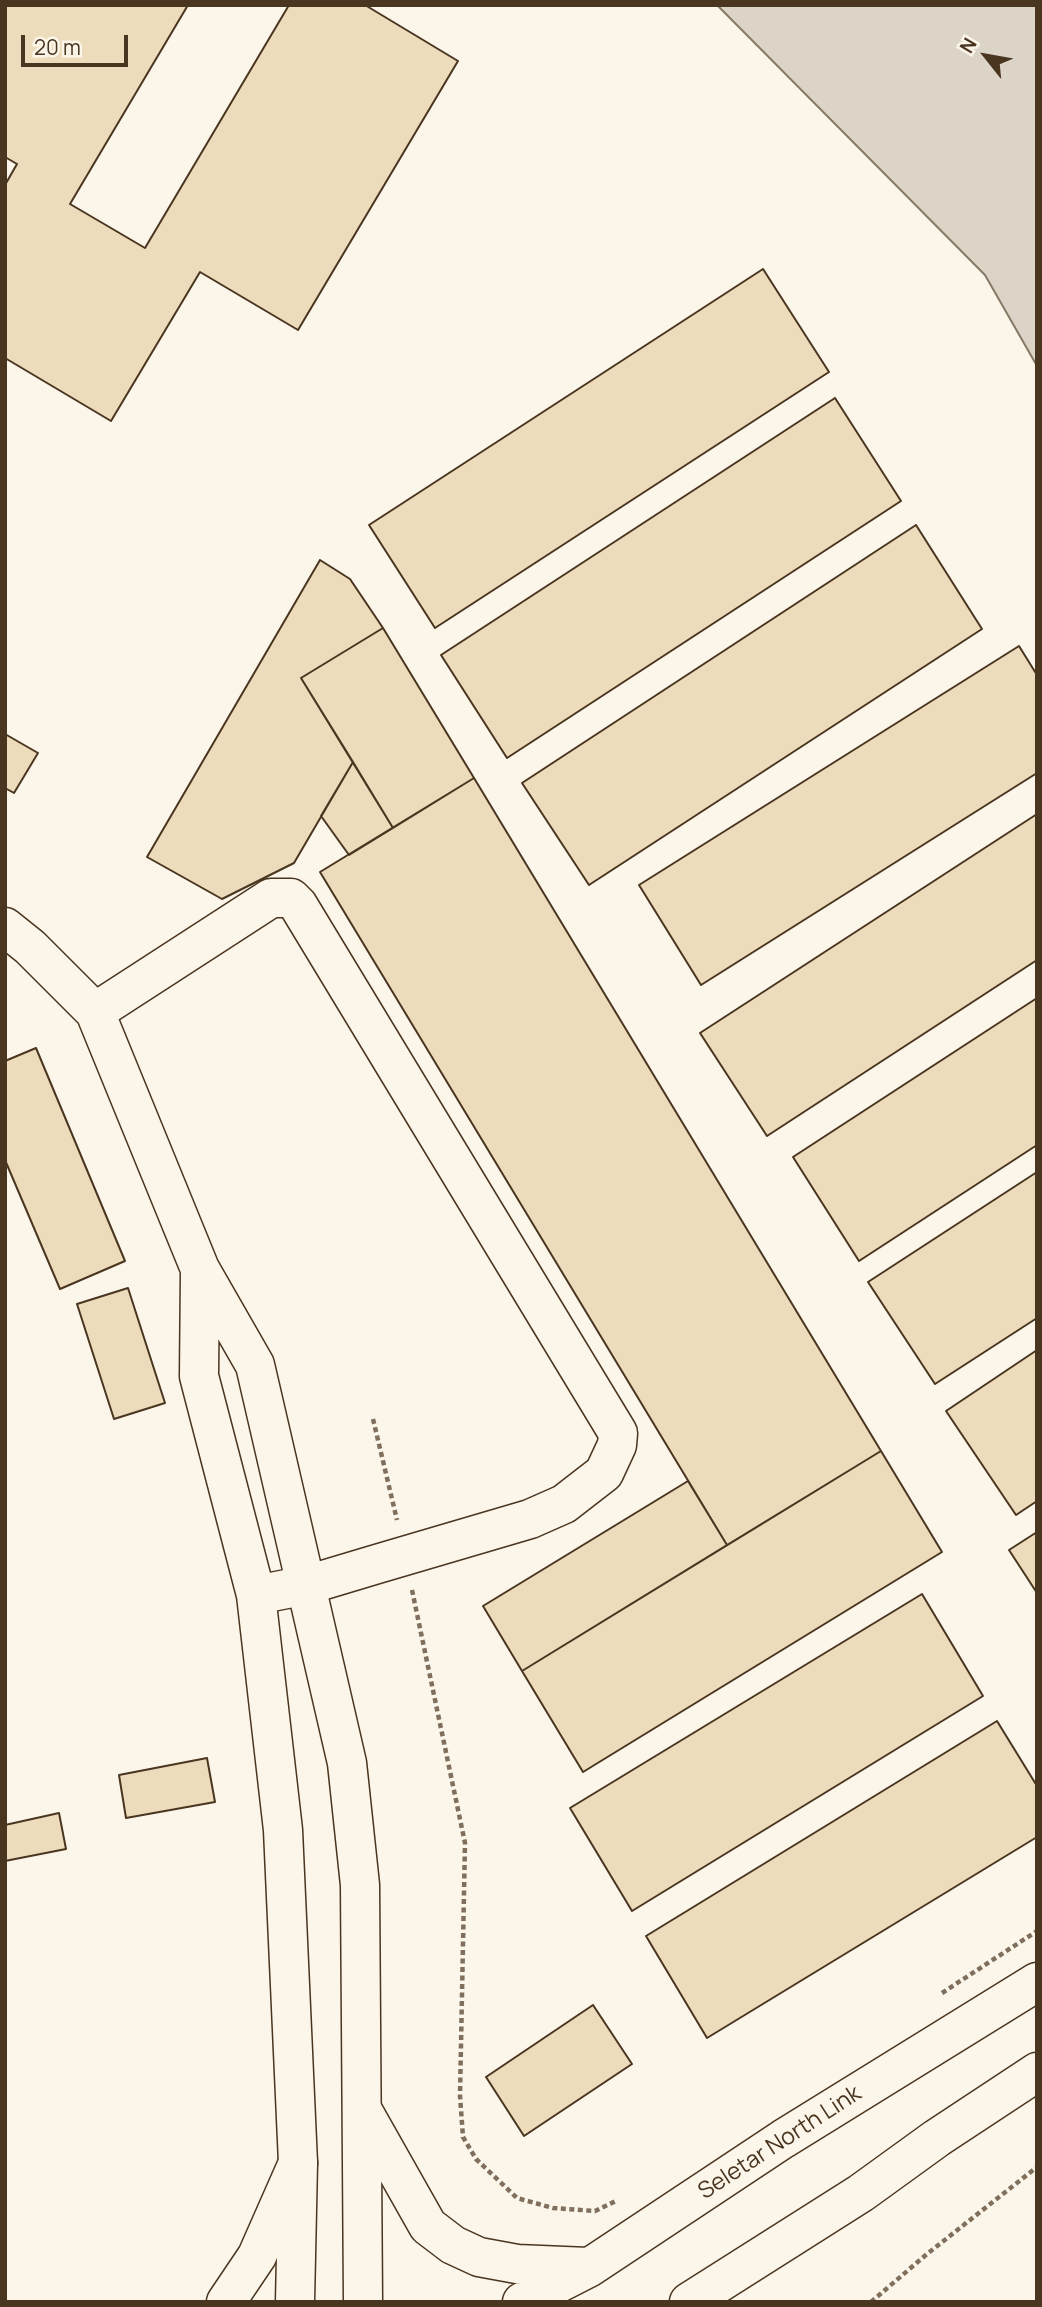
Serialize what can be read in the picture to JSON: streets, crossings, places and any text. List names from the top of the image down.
{
  "streets": {
    "main road": ["Seletar North Link"]
  },
  "scale_bar": "20 m",
  "north": "top left"
}
